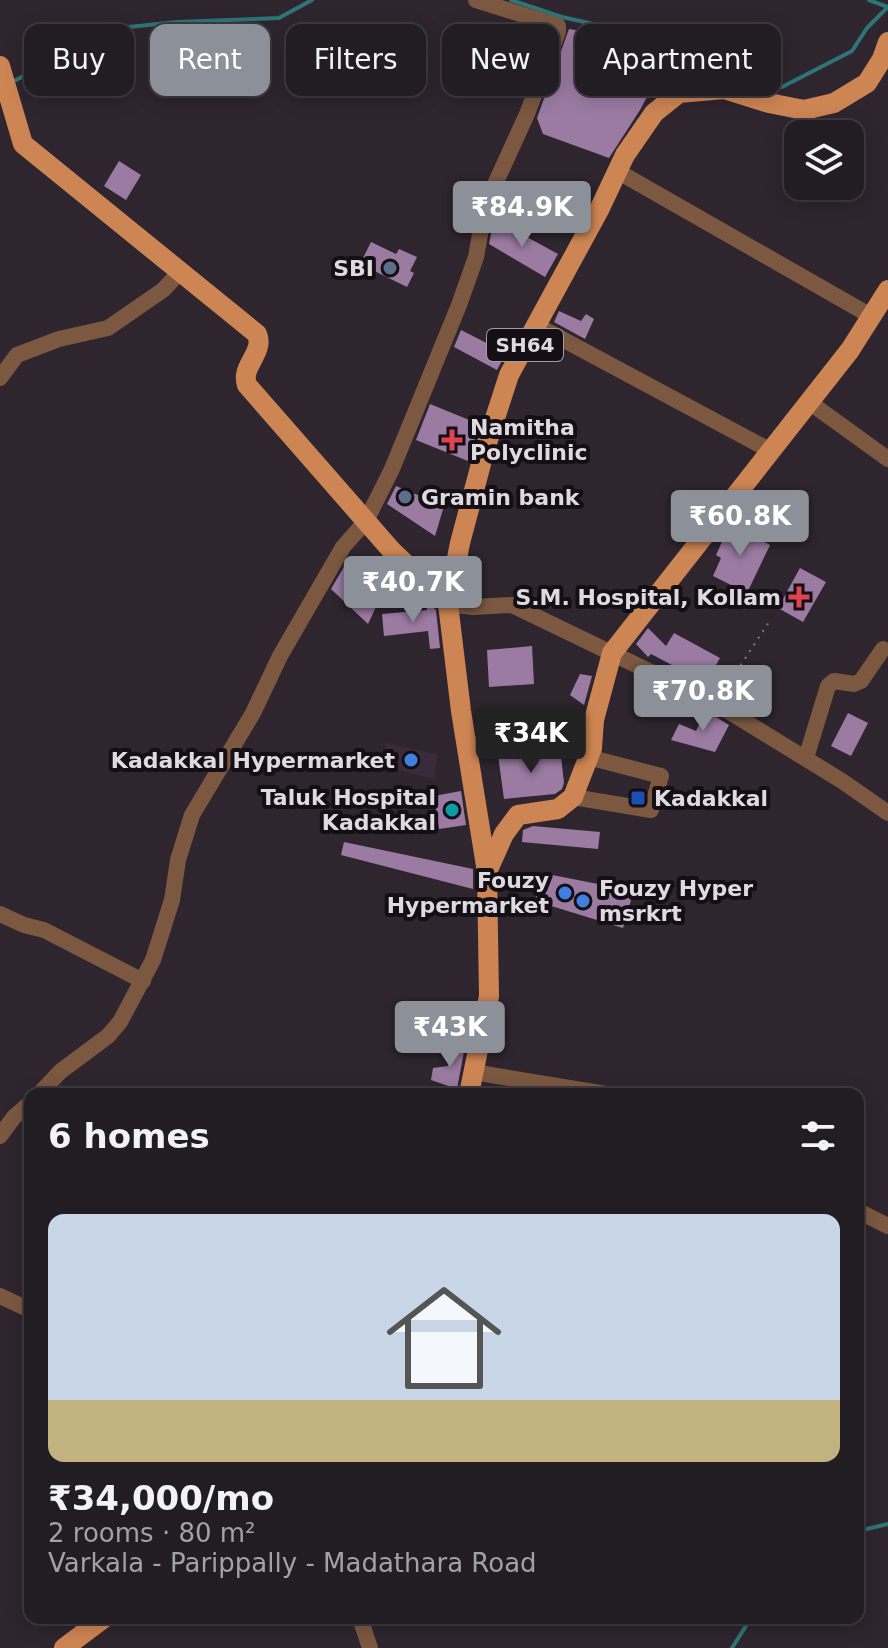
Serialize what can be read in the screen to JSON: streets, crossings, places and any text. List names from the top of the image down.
{
  "streets": {
    "main road": ["SH64"]
  },
  "places": {
    "other": [
      "SBI",
      "Gramin bank",
      "Kadakkal Hypermarket",
      "Taluk Hospital Kadakkal",
      "Fouzy Hypermarket",
      "Fouzy Hyper msrkrt"
    ],
    "health": ["Namitha Polyclinic", "S.M. Hospital, Kollam"],
    "transit": ["Kadakkal"]
  },
  "page": {
    "chip": [
      "Buy",
      "Rent",
      "Filters",
      "New",
      "Apartment"
    ],
    "price": [
      "₹84.9K",
      "₹60.8K",
      "₹40.7K",
      "₹70.8K",
      "₹34K",
      "₹43K"
    ],
    "heading": "6 homes",
    "list": [
      {
        "name": "₹34,000/mo",
        "note": "2 rooms · 80 m² · Varkala - Parippally - Madathara Road"
      }
    ]
  }
}
